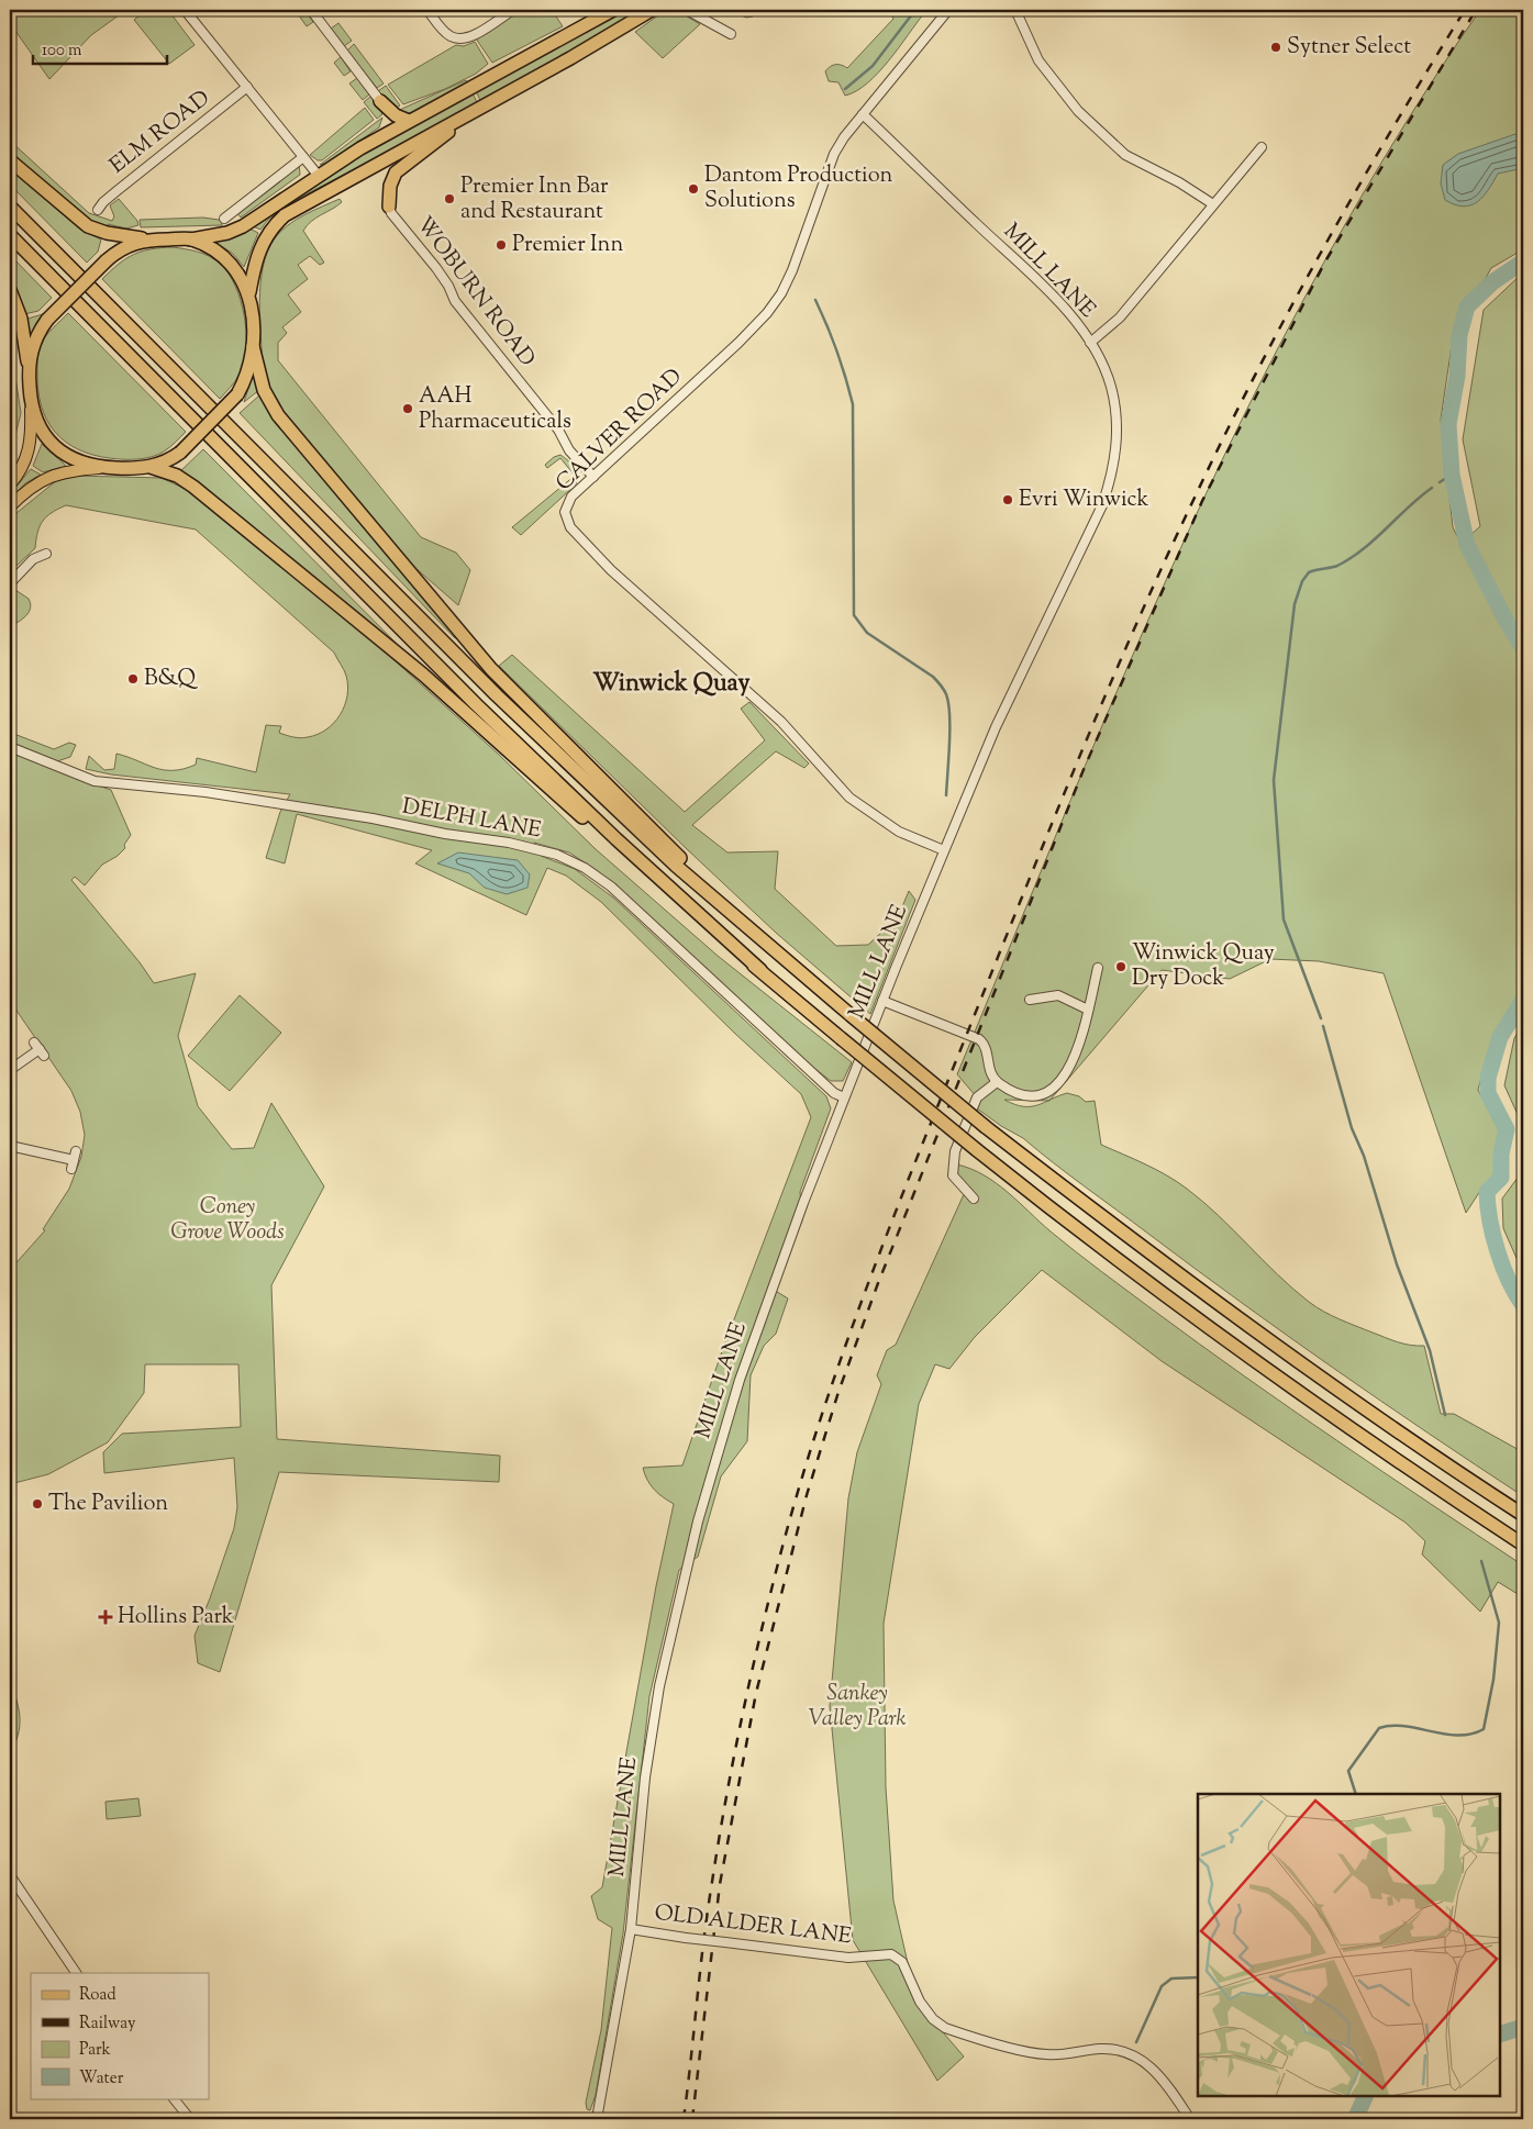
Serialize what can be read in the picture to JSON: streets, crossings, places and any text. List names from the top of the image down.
{
  "streets": {
    "street": [
      "ELM ROAD",
      "MILL LANE",
      "WOBURN ROAD",
      "CALVER ROAD",
      "DELPH LANE",
      "OLD ALDER LANE"
    ]
  },
  "crossings": [
    ["MILL LANE", "CALVER ROAD"],
    ["MILL LANE", "DELPH LANE"],
    ["MILL LANE", "OLD ALDER LANE"],
    ["WOBURN ROAD", "CALVER ROAD"]
  ],
  "districts": ["Winwick Quay"],
  "parks": ["Coney Grove Woods", "Sankey Valley Park"],
  "places": {
    "other": [
      "Sytner Select",
      "Dantom Production Solutions",
      "Premier Inn Bar and Restaurant",
      "Premier Inn",
      "AAH Pharmaceuticals",
      "Evri Winwick",
      "B&Q",
      "Winwick Quay Dry Dock",
      "The Pavilion"
    ],
    "health": ["Hollins Park"]
  },
  "legend": [
    "Road",
    "Railway",
    "Park",
    "Water"
  ],
  "scale_bar": "100 m"
}
